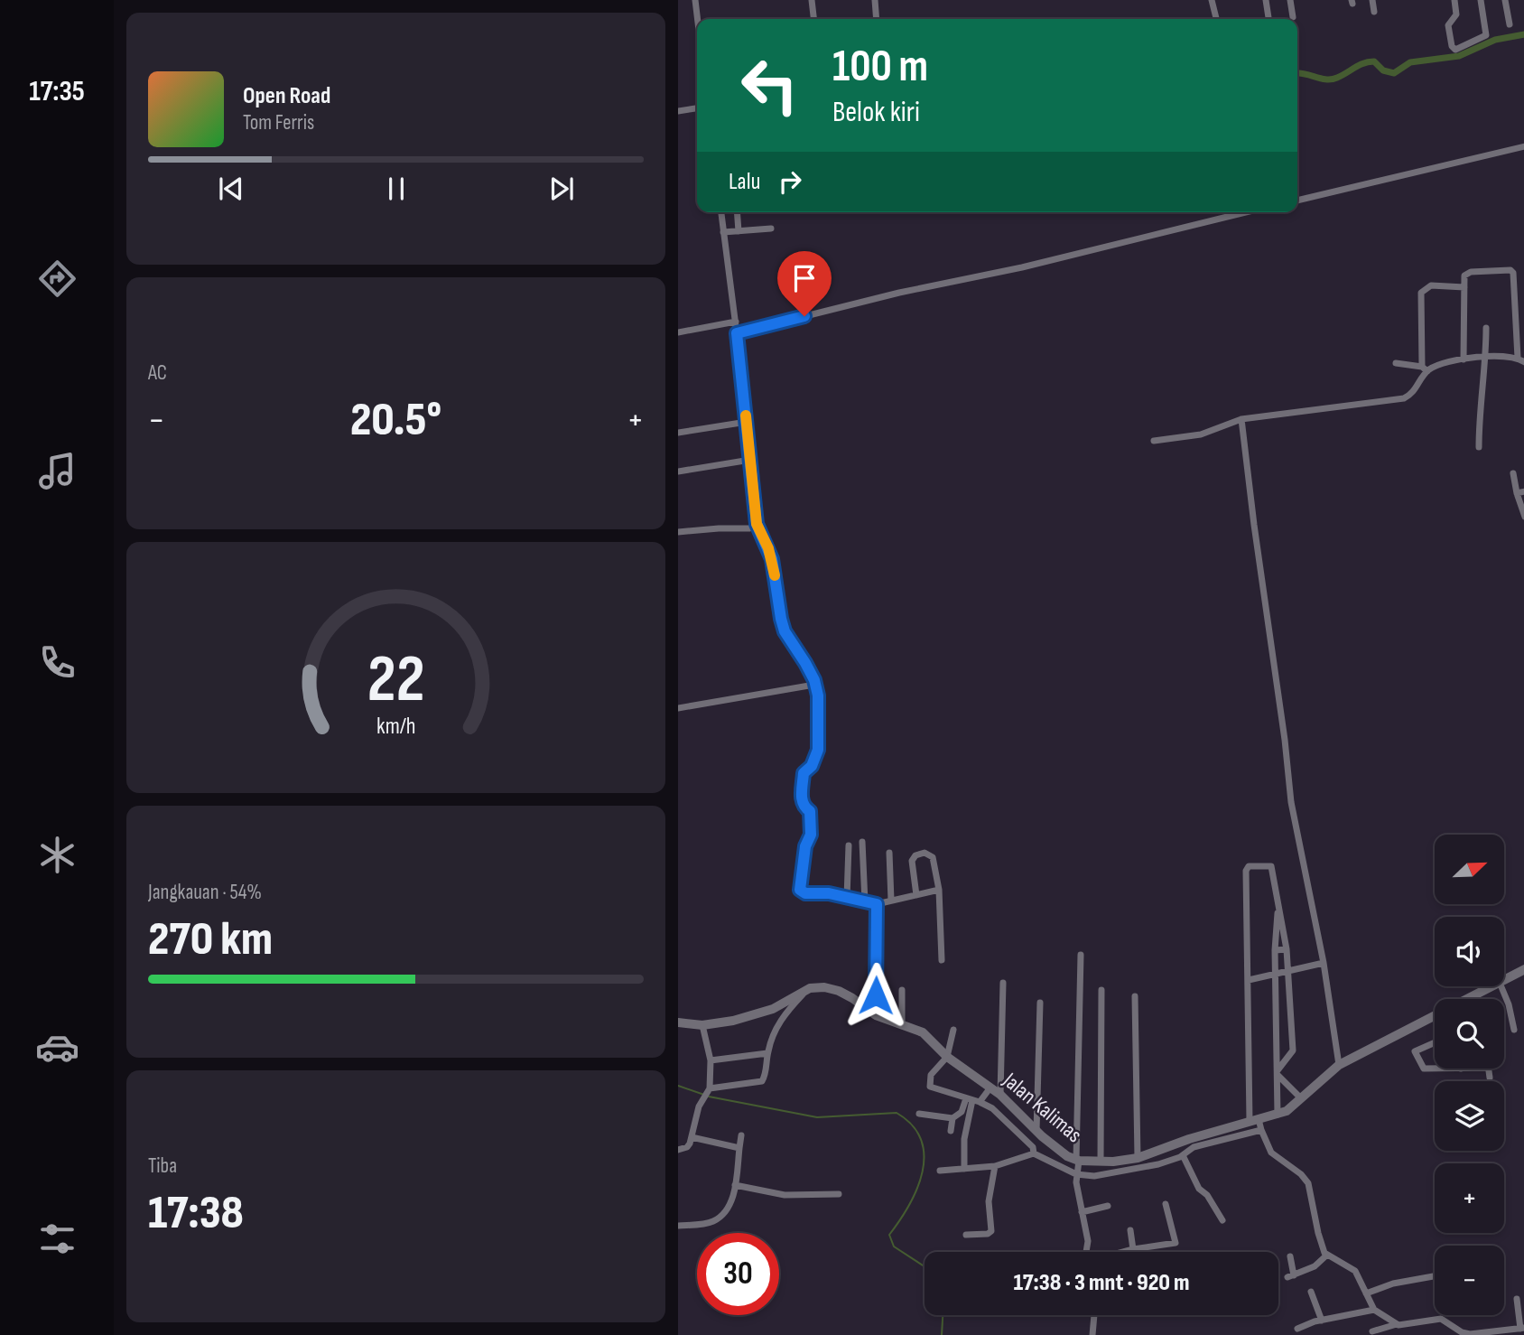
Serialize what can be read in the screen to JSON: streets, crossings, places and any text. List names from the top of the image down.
{
  "streets": {
    "street": ["Jalan Kalimas"]
  },
  "north": "top right",
  "page": {
    "tabs": "17:35",
    "turn": ["100 m", "Belok kiri"],
    "song": ["Open Road", "Tom Ferris"],
    "then": "Lalu",
    "tile": [
      "AC",
      ["Jangkauan · 54%", "270 km"],
      ["Tiba", "17:38"]
    ],
    "heat": ["−", "20.5°", "+"],
    "map_buttons": ["+", "−"],
    "limit": "30",
    "trip": "17:38 · 3 mnt · 920 m",
    "gauge": ["22", "km/h"]
  }
}
